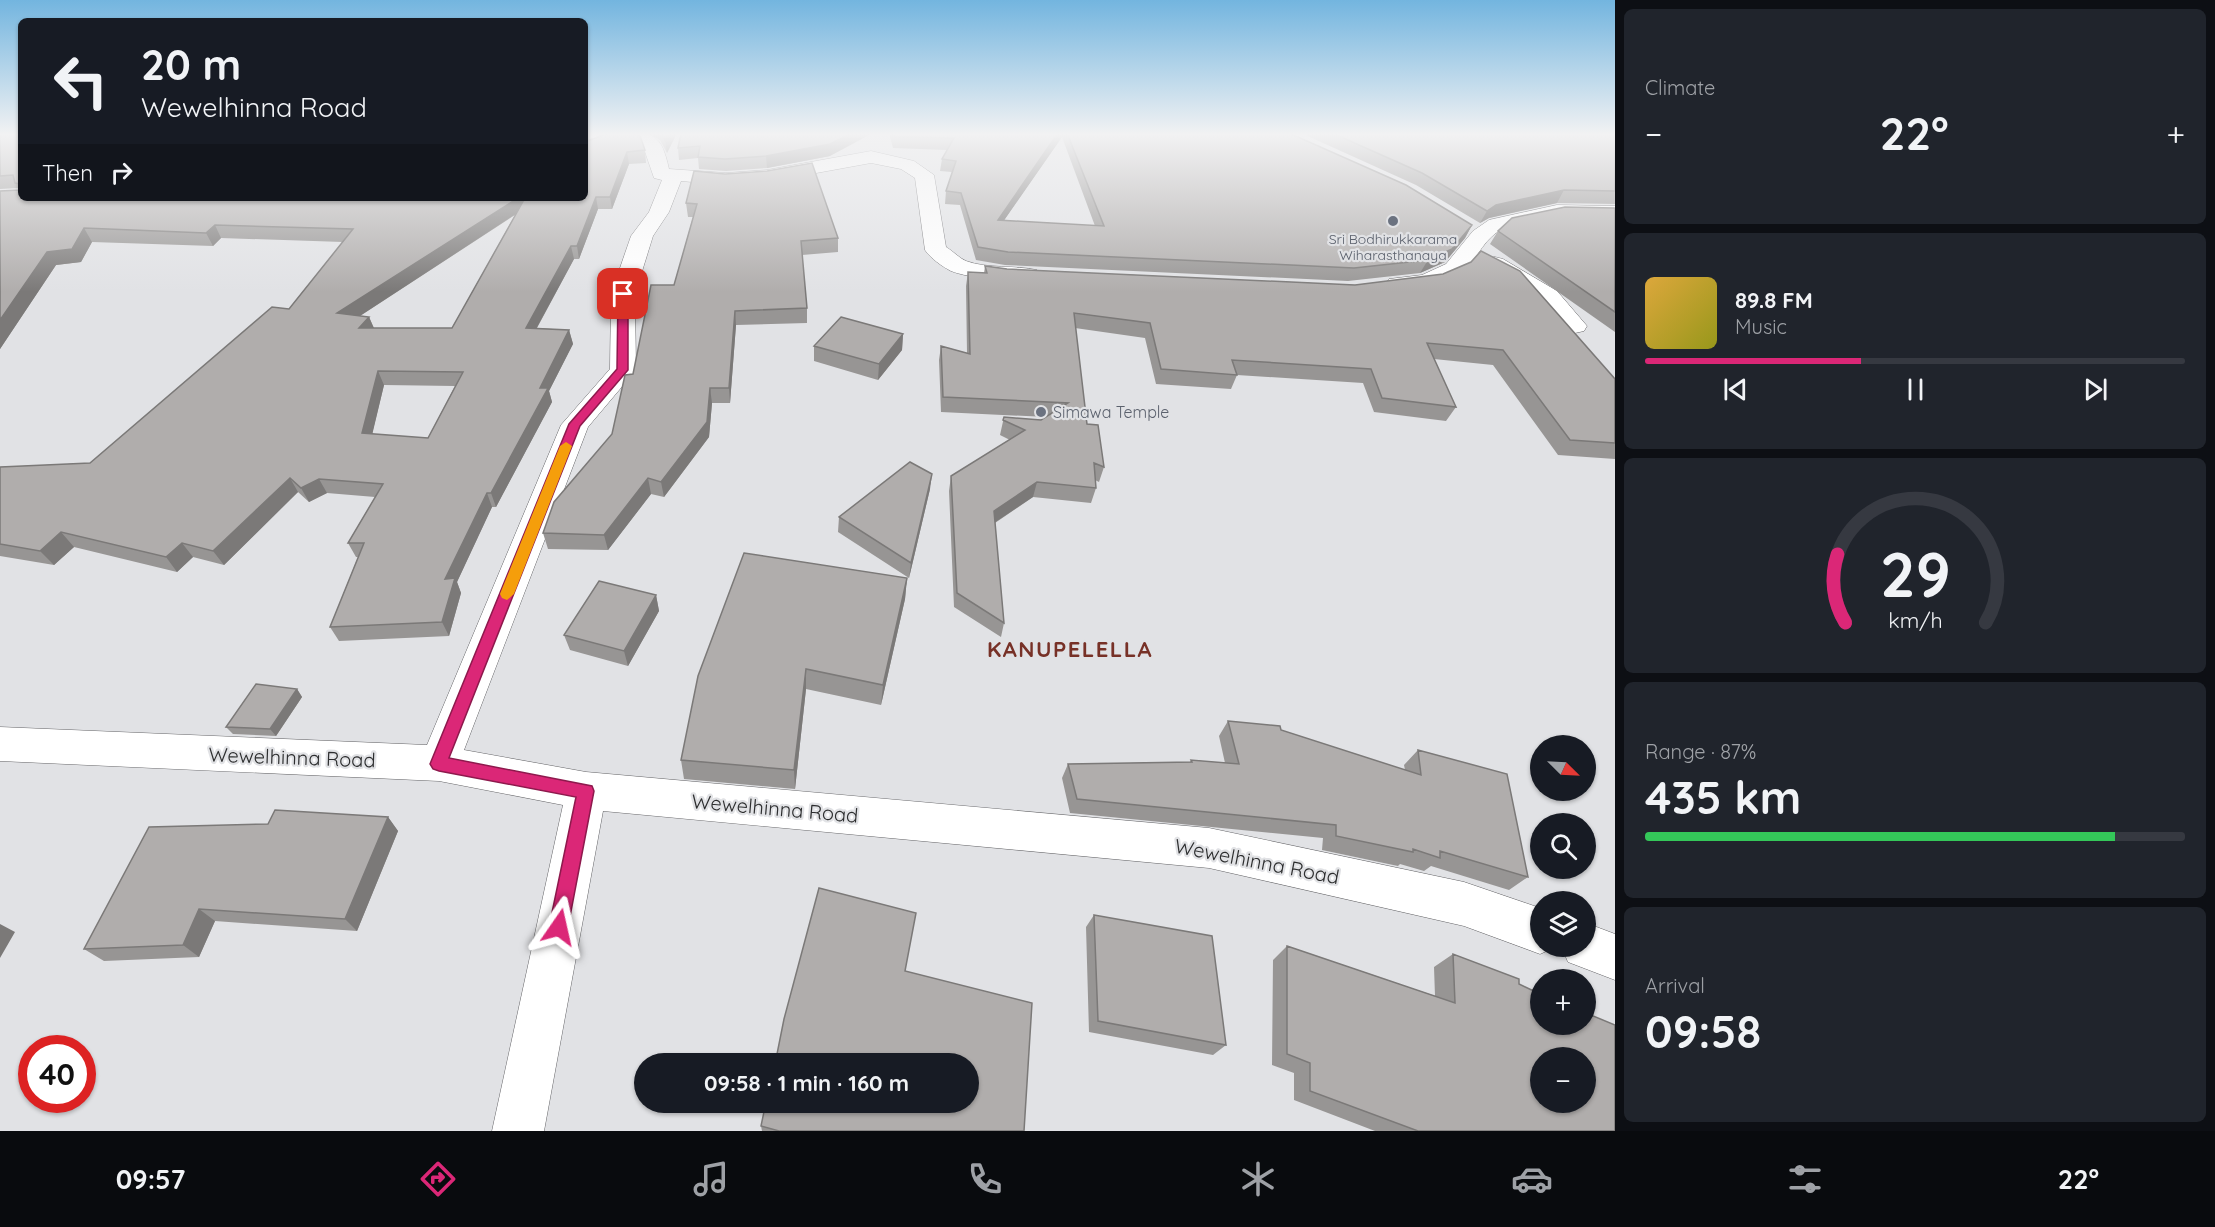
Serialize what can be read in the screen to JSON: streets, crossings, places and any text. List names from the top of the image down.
{
  "streets": {
    "street": ["Wewelhinna Road"]
  },
  "districts": ["KANUPELELLA"],
  "places": ["Sri Bodhirukkarama Wiharasthanaya", "Simawa Temple"],
  "north": "bottom right",
  "page": {
    "tile": [
      "Climate",
      ["Range · 87%", "435 km"],
      ["Arrival", "09:58"]
    ],
    "turn": ["20 m", "Wewelhinna Road"],
    "heat": ["−", "22°", "+"],
    "then": "Then",
    "song": ["89.8 FM", "Music"],
    "map_buttons": ["+", "−"],
    "limit": "40",
    "trip": "09:58 · 1 min · 160 m",
    "tabs": ["09:57", "22°"],
    "gauge": ["29", "km/h"]
  }
}
